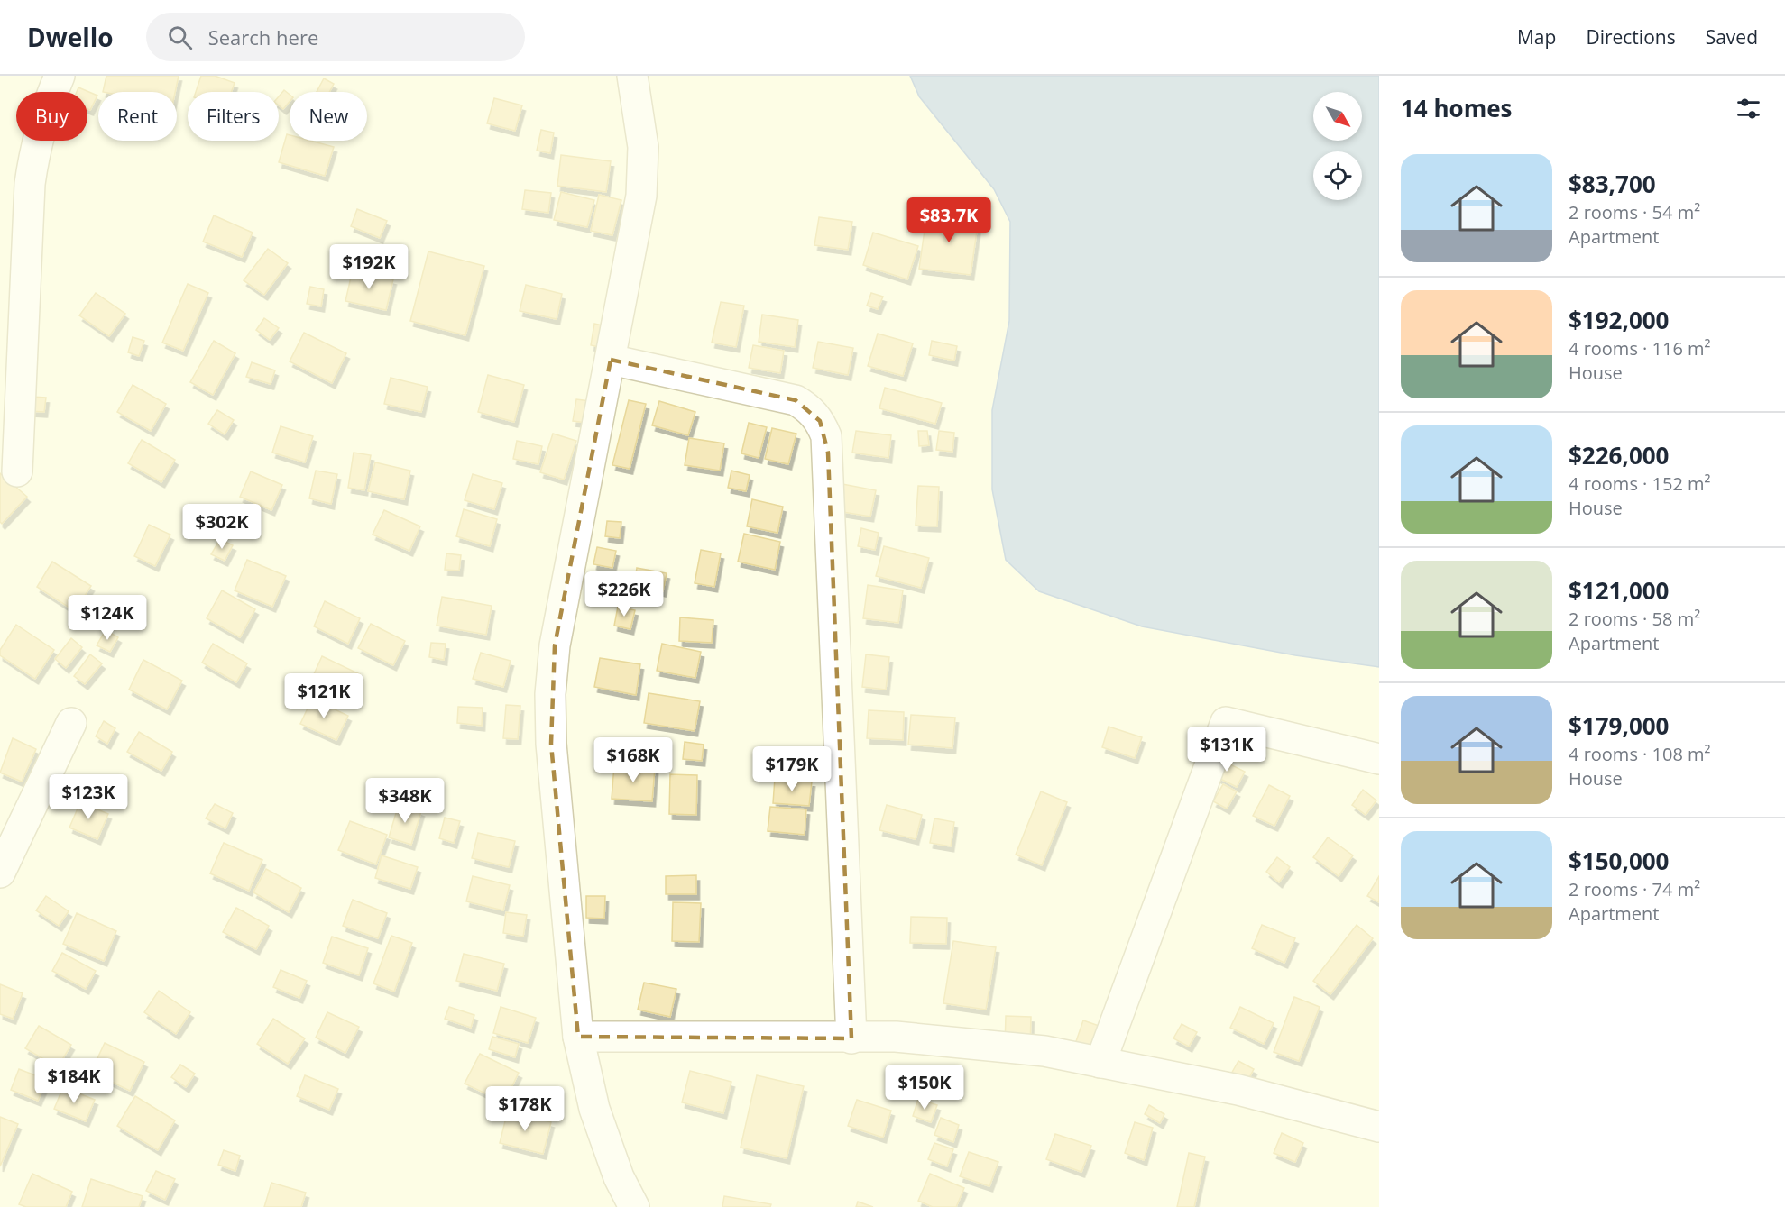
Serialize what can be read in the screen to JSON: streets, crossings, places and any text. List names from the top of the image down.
{
  "north": "bottom right",
  "page": {
    "header": "Dwello",
    "search": "Search here",
    "nav": ["Map", "Directions", "Saved"],
    "heading": "14 homes",
    "chip": [
      "Buy",
      "Rent",
      "Filters",
      "New"
    ],
    "list": [
      {
        "name": "$83,700",
        "note": "2 rooms · 54 m² · Apartment"
      },
      {
        "name": "$192,000",
        "note": "4 rooms · 116 m² · House"
      },
      {
        "name": "$226,000",
        "note": "4 rooms · 152 m² · House"
      },
      {
        "name": "$121,000",
        "note": "2 rooms · 58 m² · Apartment"
      },
      {
        "name": "$179,000",
        "note": "4 rooms · 108 m² · House"
      },
      {
        "name": "$150,000",
        "note": "2 rooms · 74 m² · Apartment"
      }
    ],
    "price": [
      "$83.7K",
      "$192K",
      "$302K",
      "$226K",
      "$124K",
      "$121K",
      "$131K",
      "$168K",
      "$179K",
      "$123K",
      "$348K",
      "$184K",
      "$150K",
      "$178K"
    ]
  }
}
